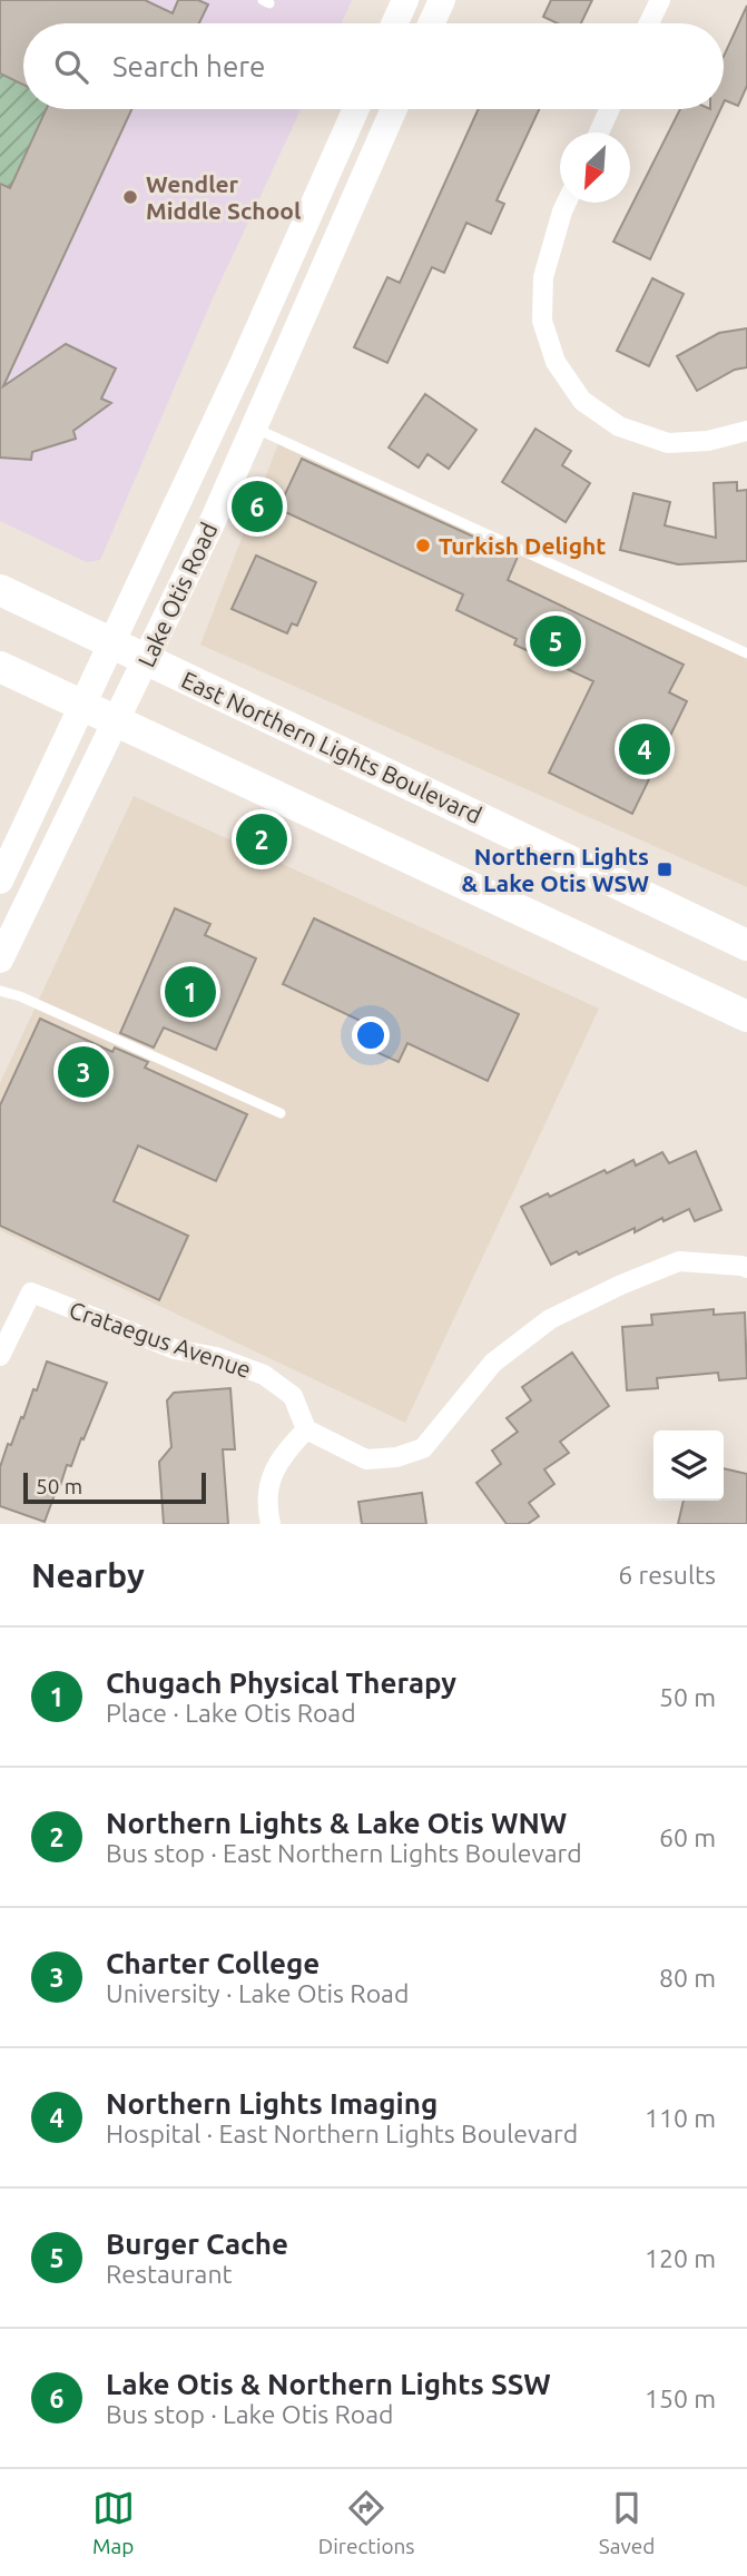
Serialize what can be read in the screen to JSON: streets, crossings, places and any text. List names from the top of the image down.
{
  "streets": {
    "main road": ["Lake Otis Road", "East Northern Lights Boulevard"],
    "street": ["Crataegus Avenue"]
  },
  "crossings": [
    ["Lake Otis Road", "East Northern Lights Boulevard"]
  ],
  "places": {
    "other": ["Wendler Middle School", "Turkish Delight"],
    "transit": ["Northern Lights & Lake Otis WSW"]
  },
  "scale_bar": "50 m",
  "north": "bottom left",
  "page": {
    "search": "Search here",
    "pins": [
      "6",
      "5",
      "4",
      "2",
      "1",
      "3"
    ],
    "scale": "50 m",
    "heading": ["Nearby", "6 results"],
    "list": [
      {
        "mark": "1",
        "name": "Chugach Physical Therapy",
        "note": "Place · Lake Otis Road",
        "value": "50 m"
      },
      {
        "mark": "2",
        "name": "Northern Lights & Lake Otis WNW",
        "note": "Bus stop · East Northern Lights Boulevard",
        "value": "60 m"
      },
      {
        "mark": "3",
        "name": "Charter College",
        "note": "University · Lake Otis Road",
        "value": "80 m"
      },
      {
        "mark": "4",
        "name": "Northern Lights Imaging",
        "note": "Hospital · East Northern Lights Boulevard",
        "value": "110 m"
      },
      {
        "mark": "5",
        "name": "Burger Cache",
        "note": "Restaurant",
        "value": "120 m"
      },
      {
        "mark": "6",
        "name": "Lake Otis & Northern Lights SSW",
        "note": "Bus stop · Lake Otis Road",
        "value": "150 m"
      }
    ],
    "nav": ["Map", "Directions", "Saved"]
  }
}
